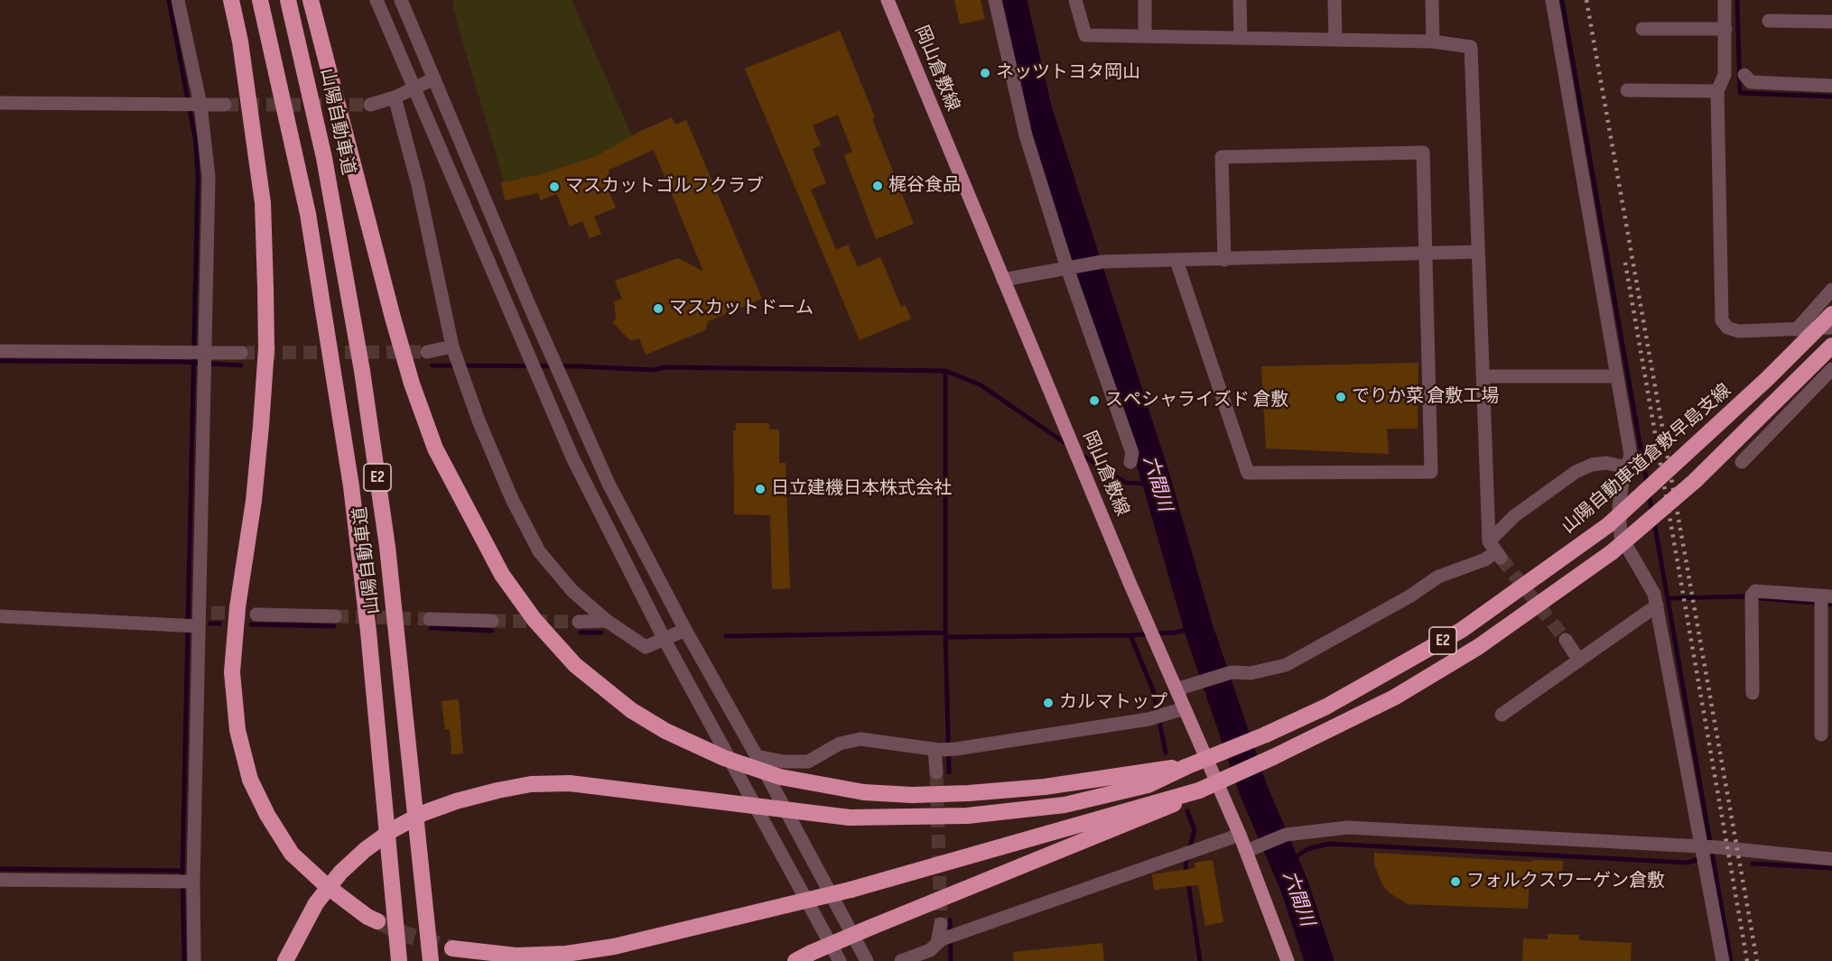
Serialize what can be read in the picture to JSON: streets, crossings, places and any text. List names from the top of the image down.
{
  "streets": {
    "highway": ["山陽自動車道", "山陽自動車道倉敷早島支線", "E2"],
    "main road": ["岡山倉敷線"]
  },
  "water": ["六間川"],
  "places": [
    "ネッツトヨタ岡山",
    "梶谷食品",
    "マスカットゴルフクラブ",
    "マスカットドーム",
    "でりか菜 倉敷工場",
    "スペシャライズド 倉敷",
    "日立建機日本株式会社",
    "カルマトップ",
    "フォルクスワーゲン倉敷"
  ]
}
